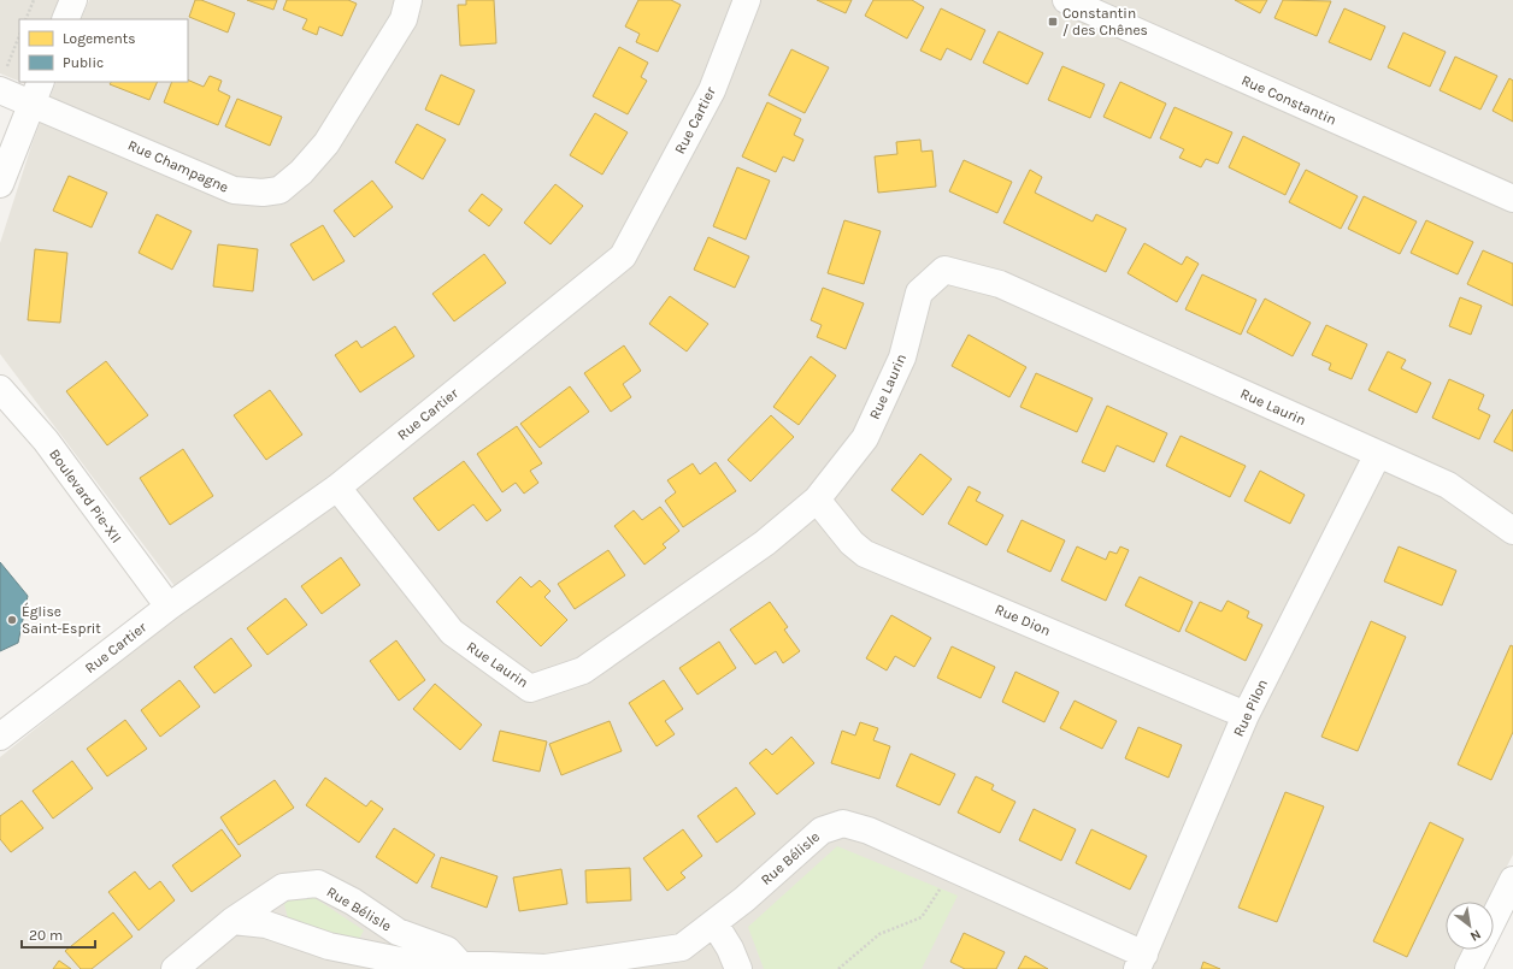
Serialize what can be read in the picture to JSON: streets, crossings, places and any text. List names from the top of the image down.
{
  "streets": {
    "street": [
      "Rue Constantin",
      "Rue Cartier",
      "Rue Champagne",
      "Rue Laurin",
      "Boulevard Pie-XII",
      "Rue Dion",
      "Rue Pilon",
      "Rue Bélisle"
    ]
  },
  "crossings": [
    ["Rue Cartier", "Rue Laurin"],
    ["Rue Cartier", "Boulevard Pie-XII"],
    ["Rue Laurin", "Rue Dion"],
    ["Rue Laurin", "Rue Pilon"],
    ["Rue Dion", "Rue Pilon"],
    ["Rue Pilon", "Rue Bélisle"]
  ],
  "places": {
    "transit": ["Constantin / des Chênes"],
    "other": ["Église Saint-Esprit"]
  },
  "legend": ["Logements", "Public"],
  "scale_bar": "20 m",
  "north": "bottom right"
}
